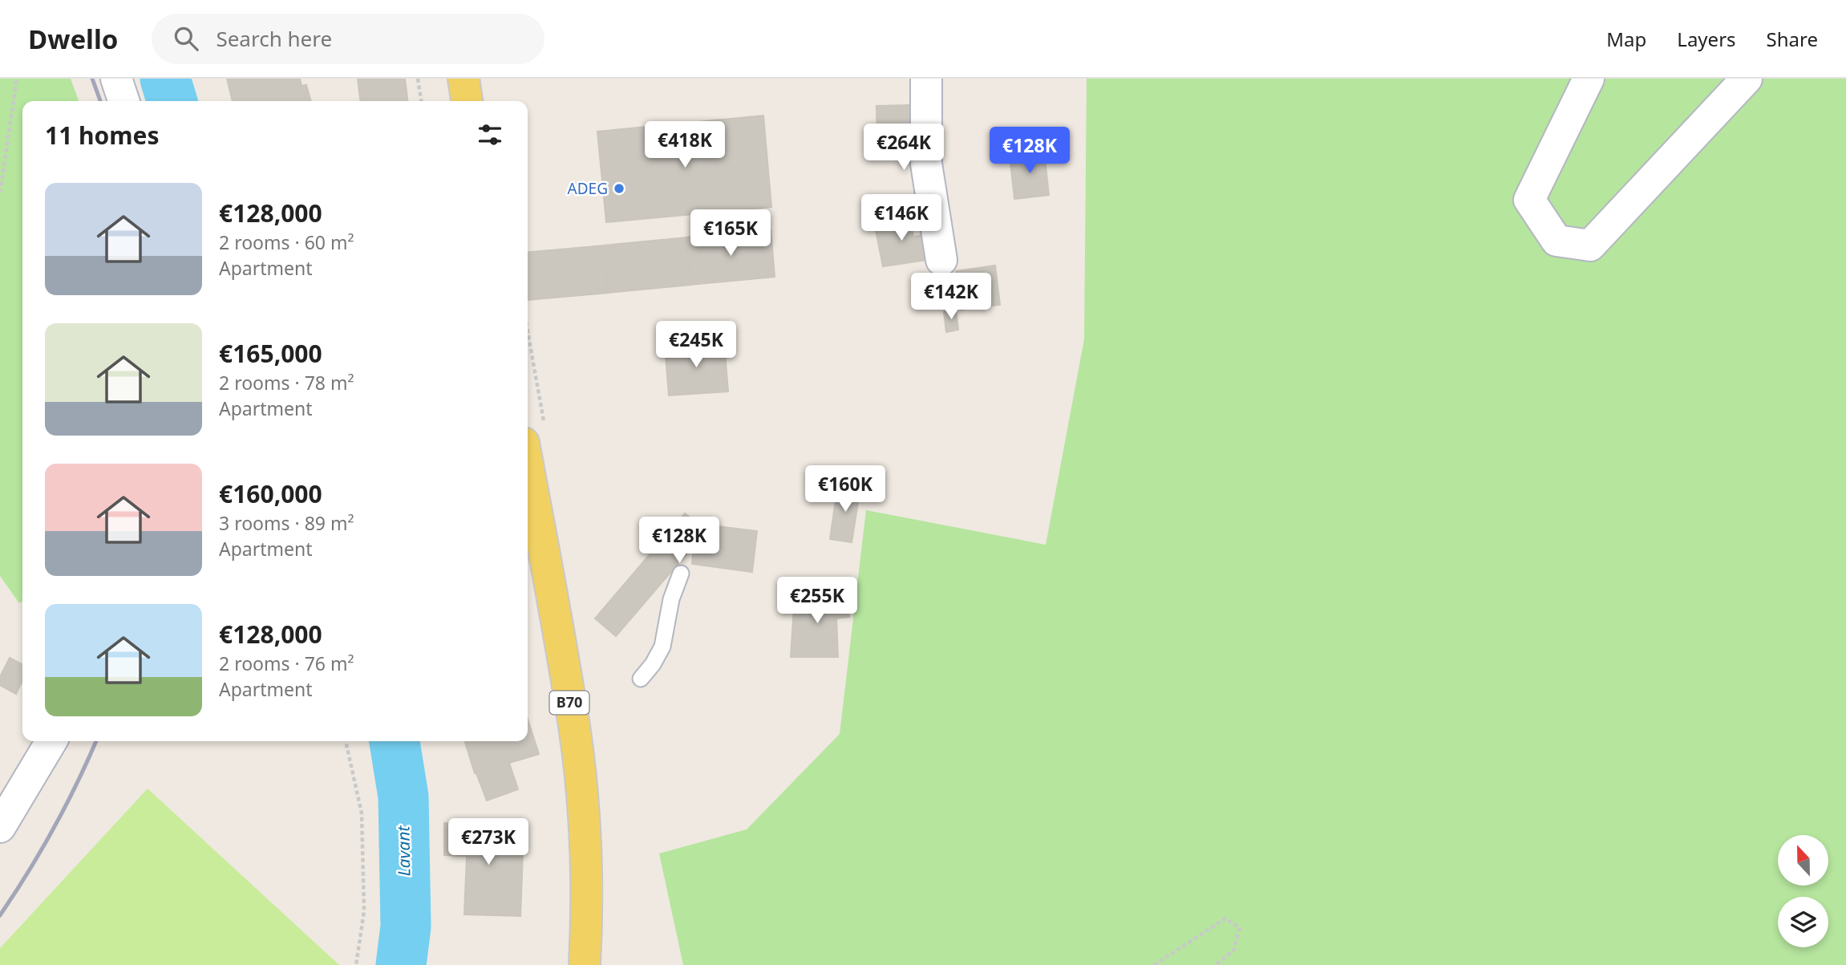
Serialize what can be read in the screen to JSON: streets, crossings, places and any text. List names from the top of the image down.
{
  "streets": {
    "main road": ["B70"]
  },
  "water": ["Lavant"],
  "places": ["ADEG"],
  "north": "top",
  "page": {
    "header": "Dwello",
    "search": "Search here",
    "nav": ["Map", "Layers", "Share"],
    "heading": "11 homes",
    "price": [
      "€418K",
      "€264K",
      "€128K",
      "€146K",
      "€165K",
      "€142K",
      "€245K",
      "€160K",
      "€128K",
      "€255K",
      "€273K"
    ],
    "list": [
      {
        "name": "€128,000",
        "note": "2 rooms · 60 m² · Apartment"
      },
      {
        "name": "€165,000",
        "note": "2 rooms · 78 m² · Apartment"
      },
      {
        "name": "€160,000",
        "note": "3 rooms · 89 m² · Apartment"
      },
      {
        "name": "€128,000",
        "note": "2 rooms · 76 m² · Apartment"
      }
    ]
  }
}
